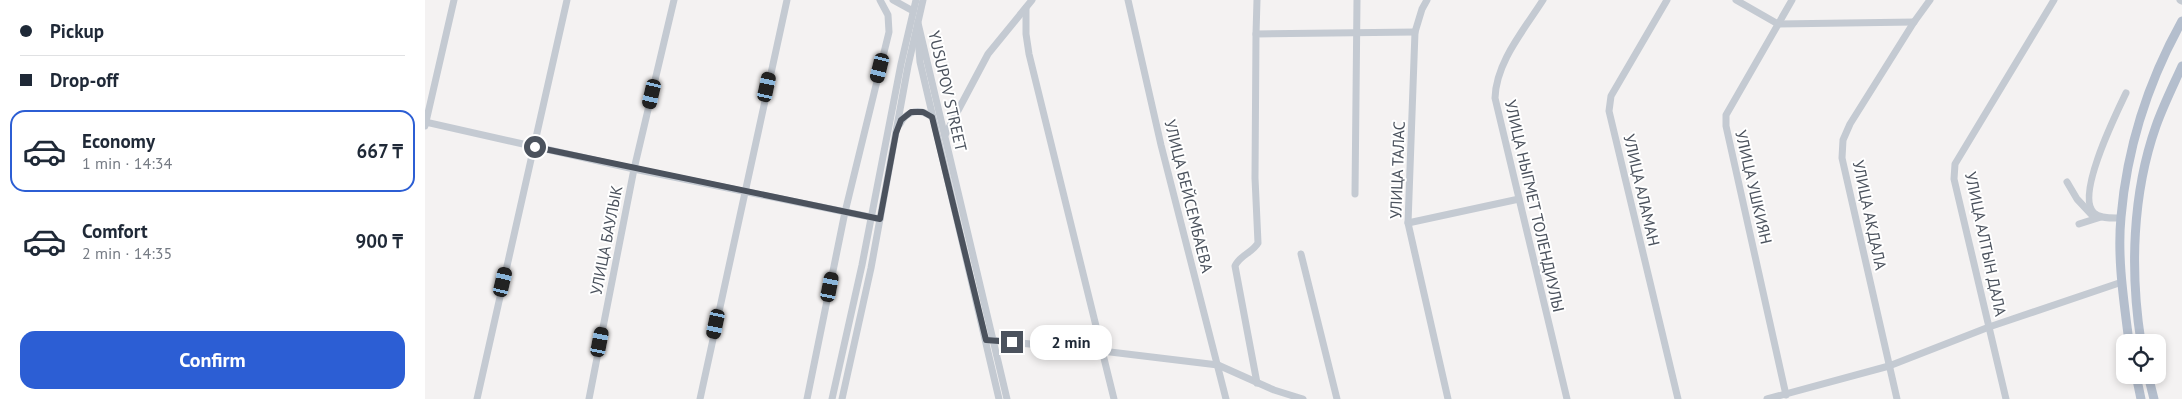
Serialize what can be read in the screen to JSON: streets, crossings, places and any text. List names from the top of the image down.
{
  "streets": {
    "street": [
      "YUSUPOV STREET",
      "УЛИЦА ТАЛАС",
      "УЛИЦА УШКИЯН",
      "УЛИЦА АЛАМАН",
      "УЛИЦА БЕЙСЕМБАЕВА",
      "УЛИЦА НЫГМЕТ ТОЛЕНДИУЛЫ",
      "УЛИЦА АКДАЛА",
      "УЛИЦА БАУЛЫК",
      "УЛИЦА АЛТЫН ДАЛА"
    ]
  },
  "page": {
    "banner": ["Pickup", "Drop-off"],
    "list": [
      {
        "name": "Economy",
        "note": "1 min · 14:34",
        "value": "667 ₸"
      },
      {
        "name": "Comfort",
        "note": "2 min · 14:35",
        "value": "900 ₸"
      }
    ],
    "buttons": "Confirm",
    "bubble": "2 min"
  }
}
